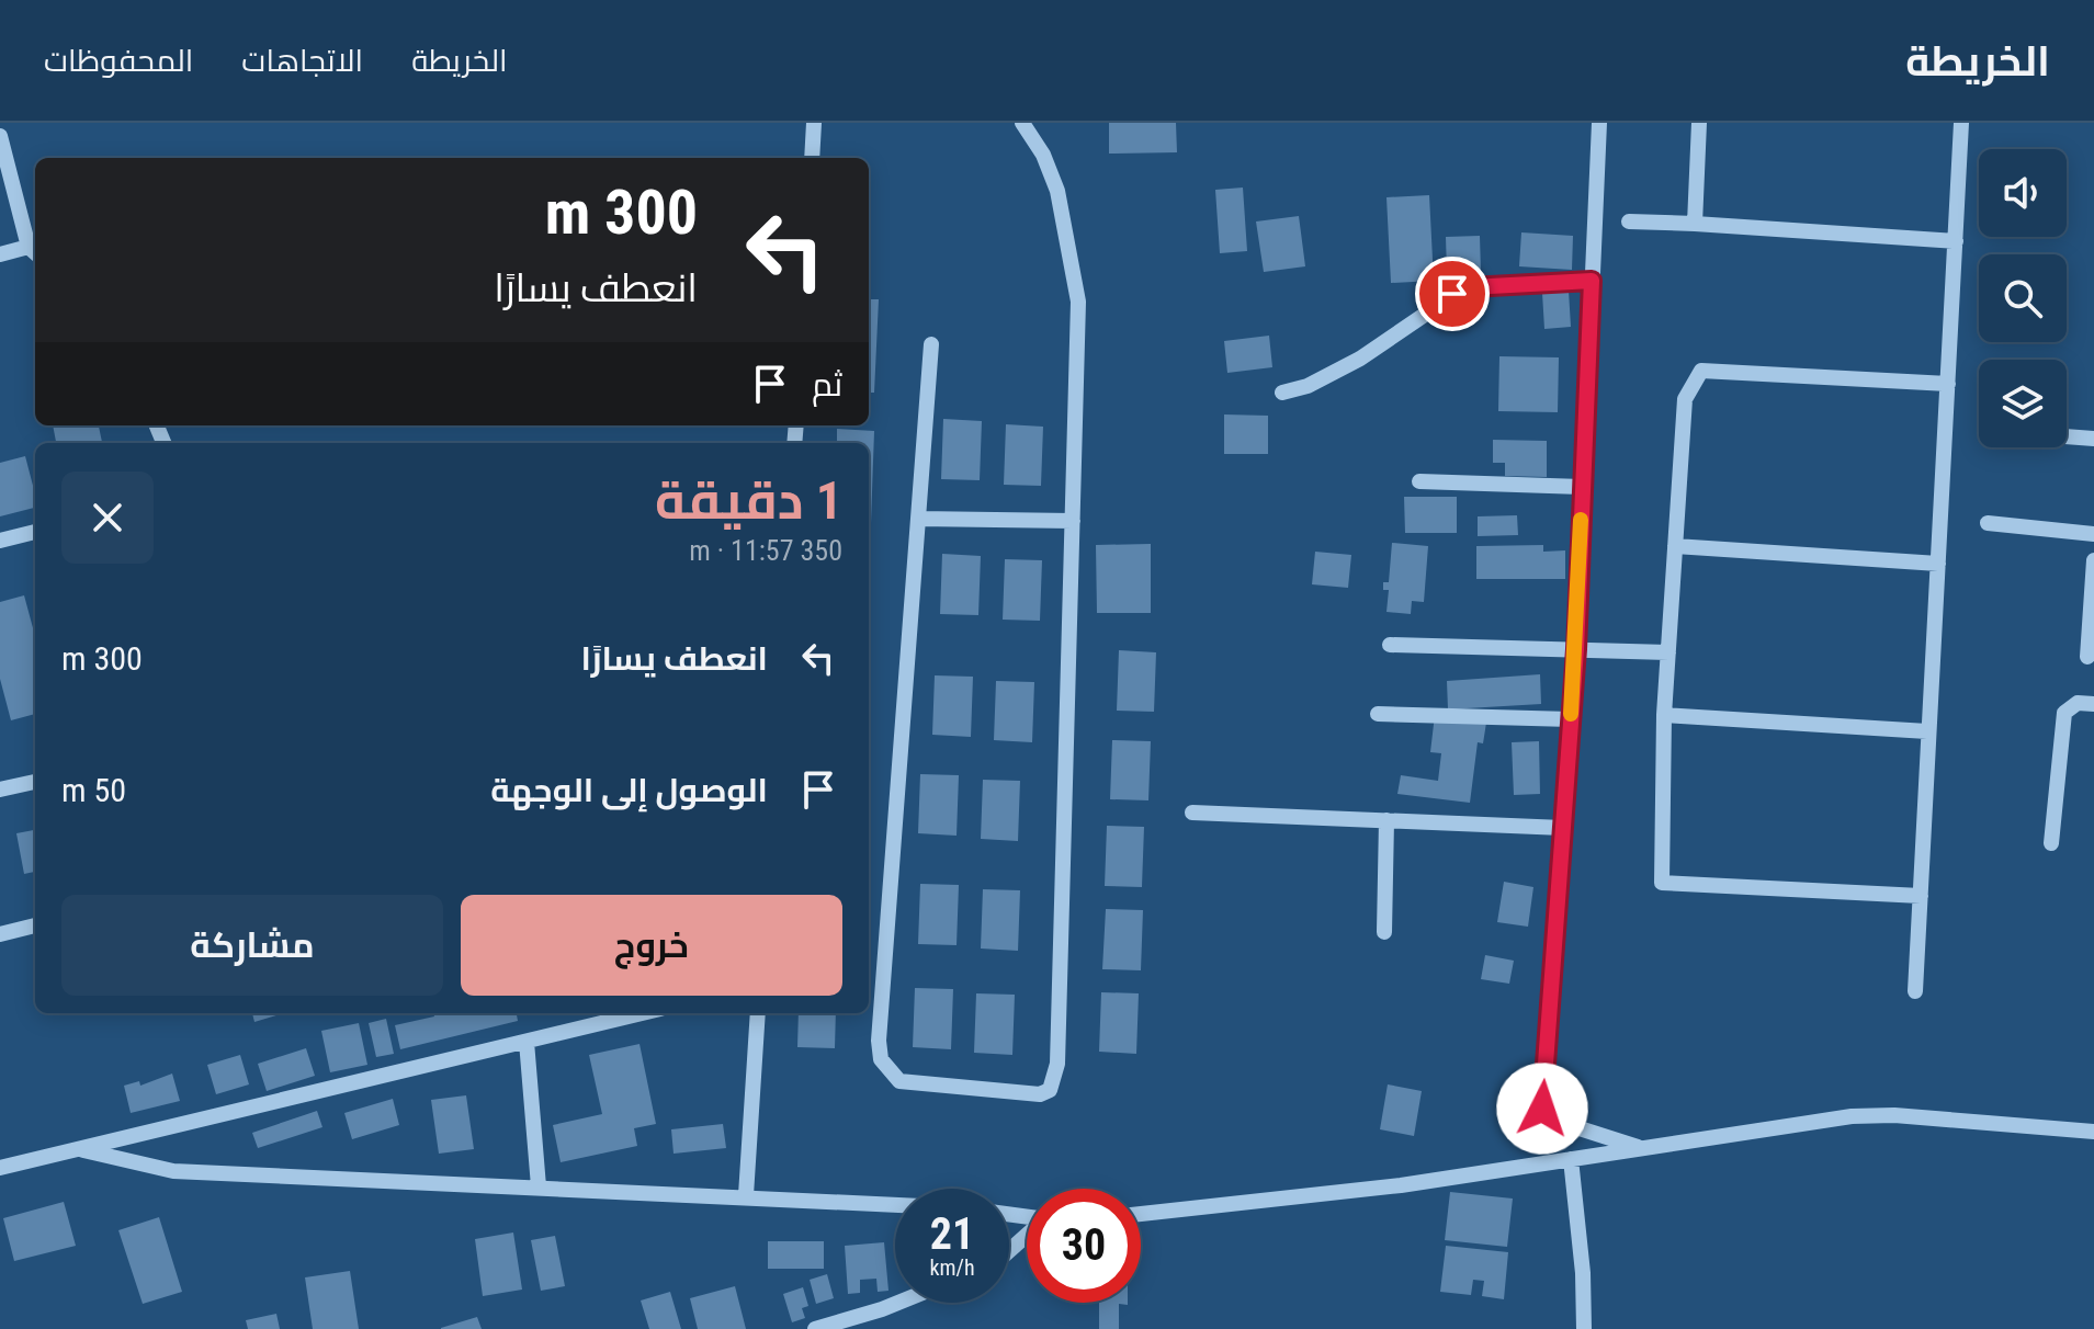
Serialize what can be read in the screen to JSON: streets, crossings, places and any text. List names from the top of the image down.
{
  "page": {
    "header": "الخريطة",
    "nav": ["الخريطة", "الاتجاهات", "المحفوظات"],
    "turn": ["300 m", "انعطف يسارًا"],
    "then": "ثم",
    "heading": ["1 دقيقة", "350 m · 11:57"],
    "list": [
      {
        "name": "انعطف يسارًا",
        "value": "300 m"
      },
      {
        "name": "الوصول إلى الوجهة",
        "value": "50 m"
      }
    ],
    "buttons": ["خروج", "مشاركة"],
    "speed": "21 km/h",
    "limit": "30"
  }
}
